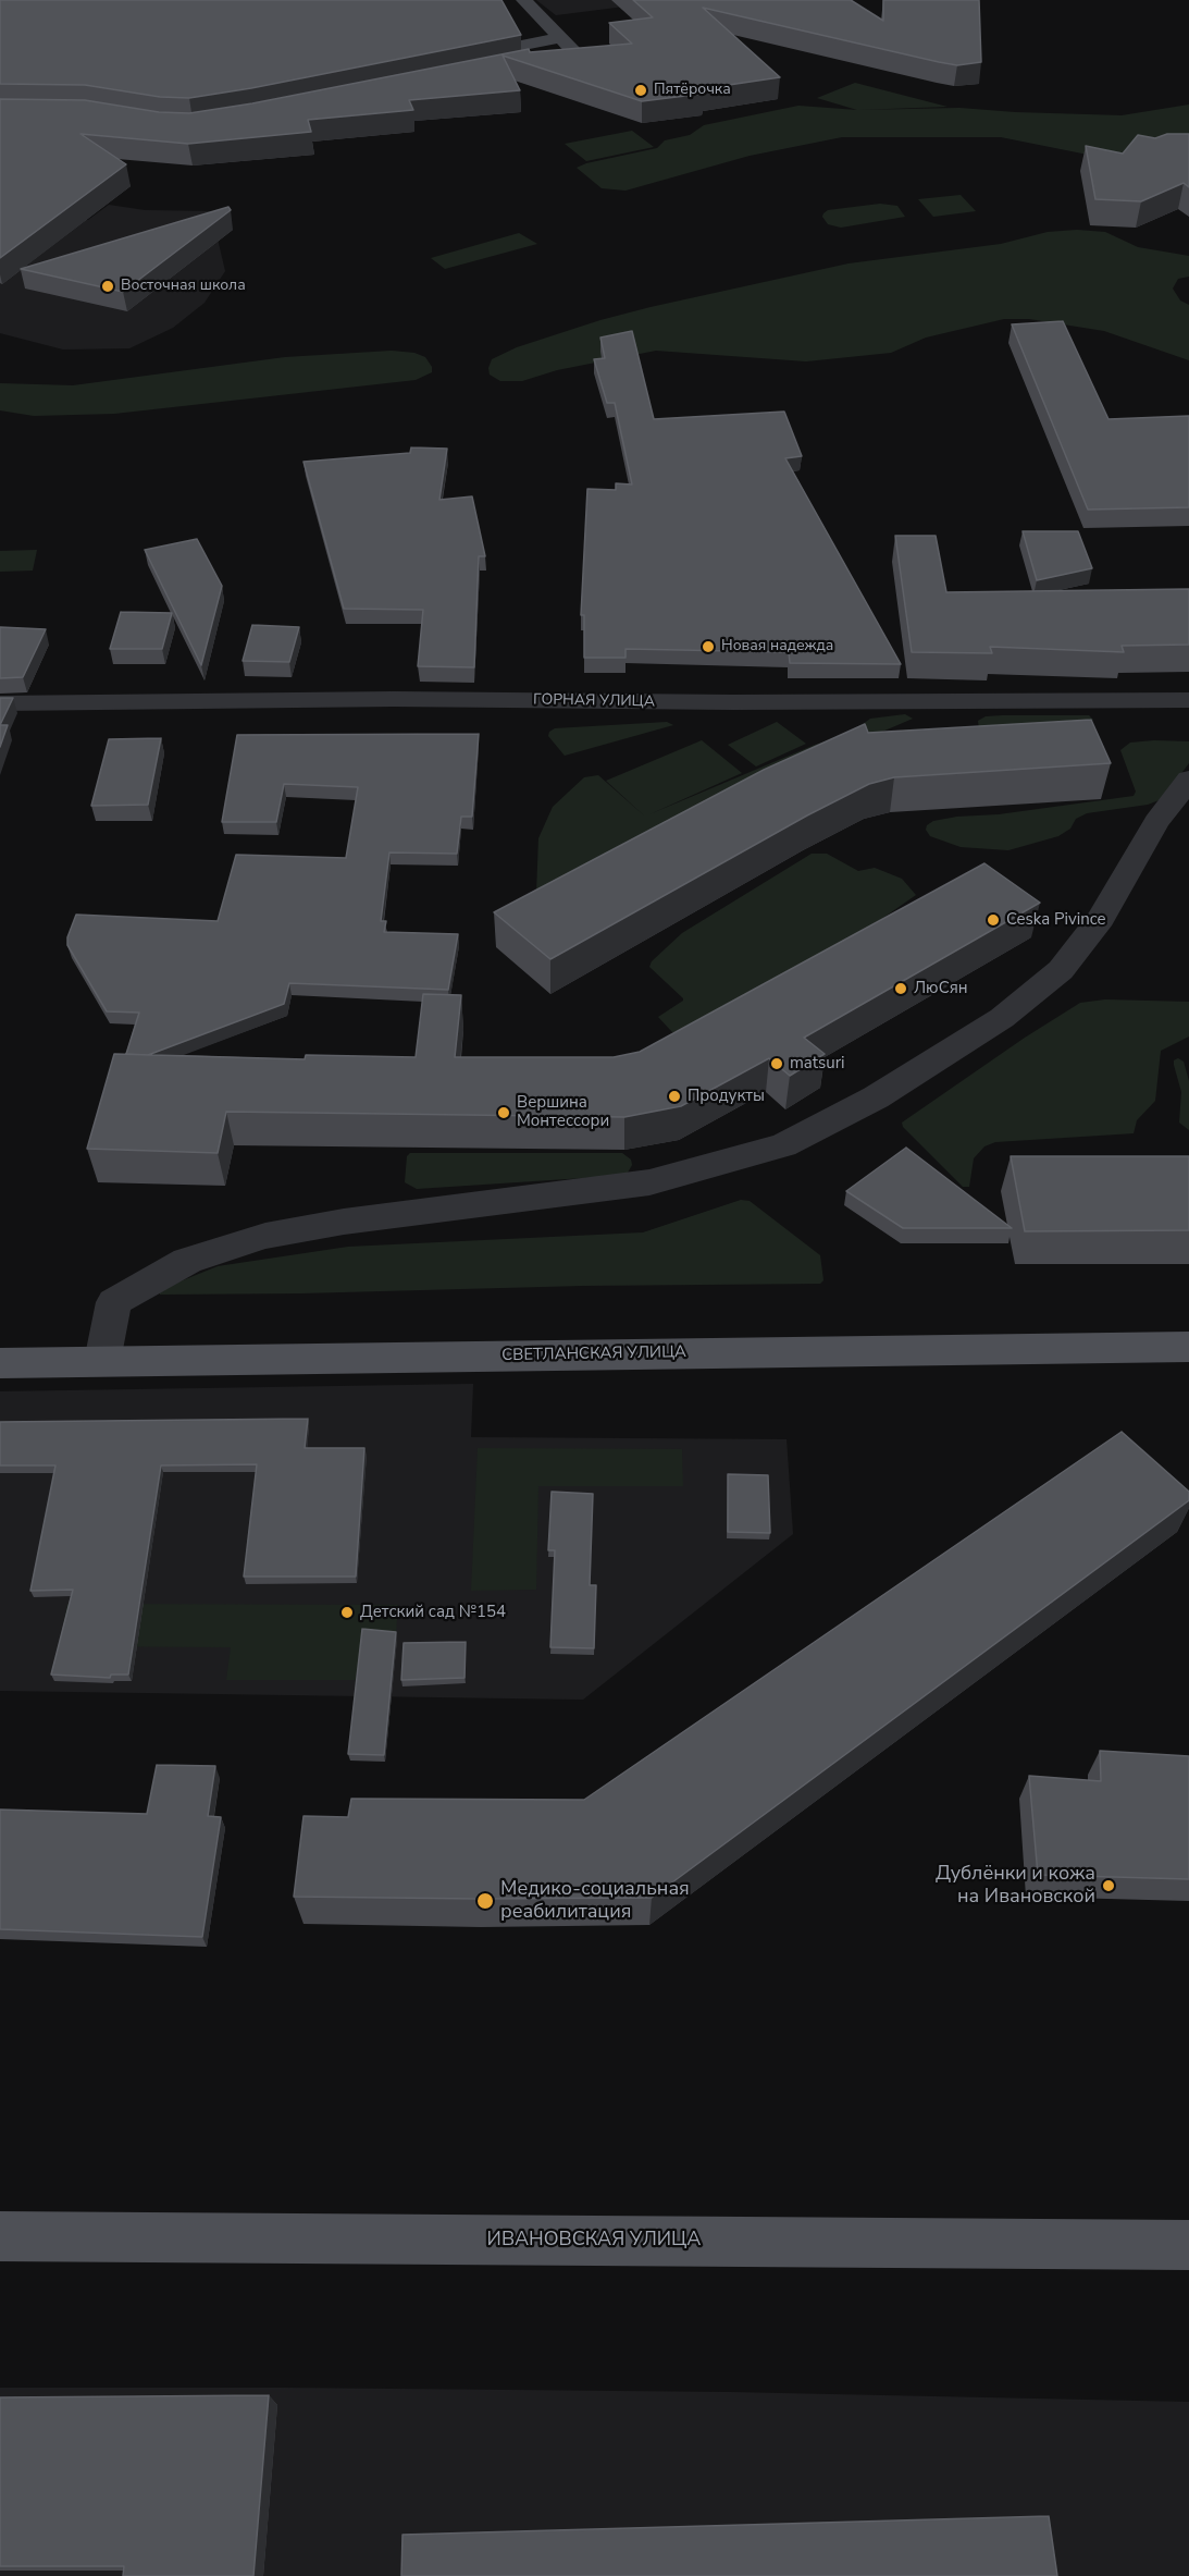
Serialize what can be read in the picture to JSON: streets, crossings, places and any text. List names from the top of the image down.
{
  "streets": {
    "main road": ["СВЕТЛАНСКАЯ УЛИЦА", "ИВАНОВСКАЯ УЛИЦА"],
    "street": ["ГОРНАЯ УЛИЦА"]
  },
  "places": [
    "Пятёрочка",
    "Восточная школа",
    "Новая надежда",
    "Ceska Pivince",
    "ЛюСян",
    "matsuri",
    "Продукты",
    "Вершина Монтессори",
    "Детский сад №154",
    "Дублёнки и кожа на Ивановской",
    "Медико-социальная реабилитация"
  ]
}
